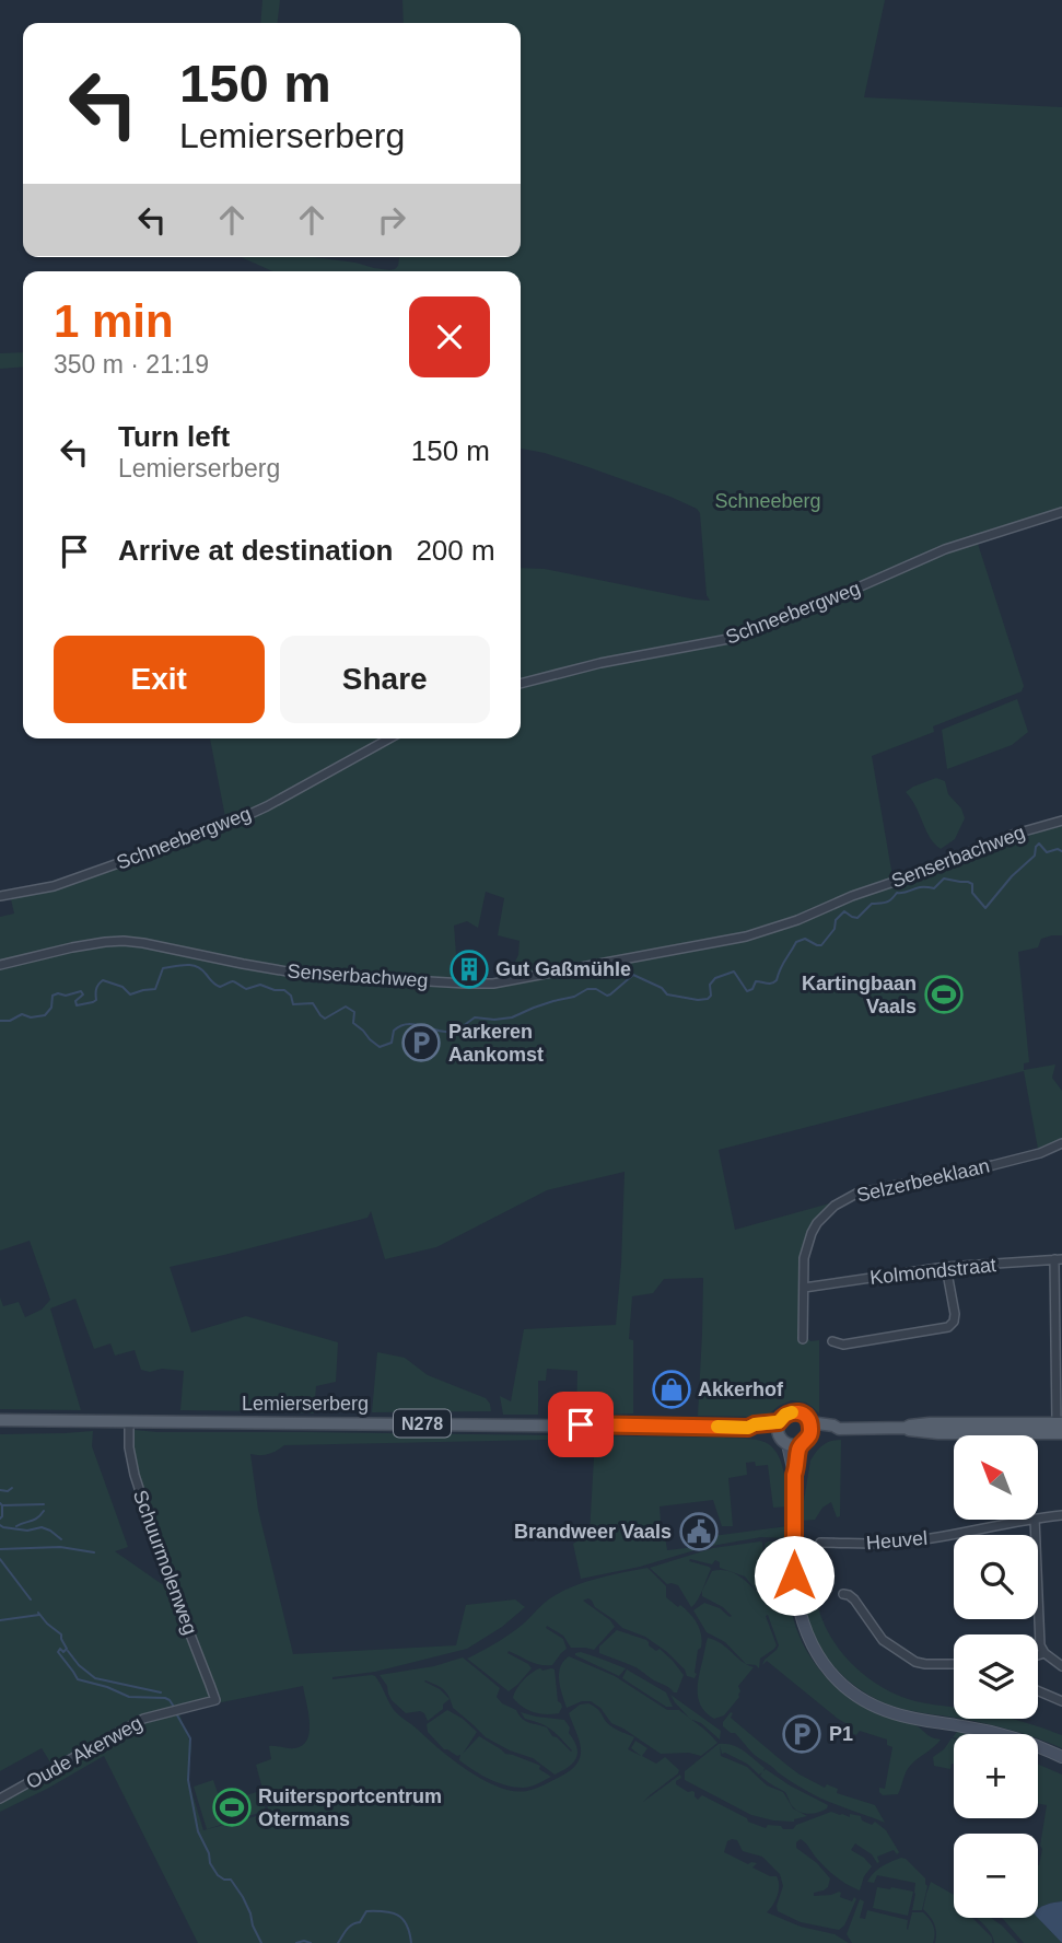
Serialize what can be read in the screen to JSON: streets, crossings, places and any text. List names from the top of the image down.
{
  "streets": {
    "main road": ["Lemierserberg", "N278"],
    "street": [
      "Schneebergweg",
      "Senserbachweg",
      "Selzerbeeklaan",
      "Kolmondstraat",
      "Heuvel",
      "Schuurmolenweg",
      "Oude Akerweg"
    ]
  },
  "crossings": [
    ["Selzerbeeklaan", "Kolmondstraat"],
    ["Lemierserberg", "N278"],
    ["Lemierserberg", "Schuurmolenweg"],
    ["Schuurmolenweg", "Oude Akerweg"]
  ],
  "parks": ["Schneeberg"],
  "places": {
    "building": ["Gut Gaßmühle"],
    "sports": ["Kartingbaan Vaals", "Ruitersportcentrum Otermans"],
    "parking": ["Parkeren Aankomst", "P1"],
    "shop": ["Akkerhof"],
    "public building": ["Brandweer Vaals"]
  },
  "north": "top left",
  "page": {
    "turn": ["150 m", "Lemierserberg"],
    "heading": ["1 min", "350 m · 21:19"],
    "list": [
      {
        "name": "Turn left",
        "note": "Lemierserberg",
        "value": "150 m"
      },
      {
        "name": "Arrive at destination",
        "value": "200 m"
      }
    ],
    "buttons": ["Exit", "Share"],
    "map_buttons": ["+", "−"]
  }
}
